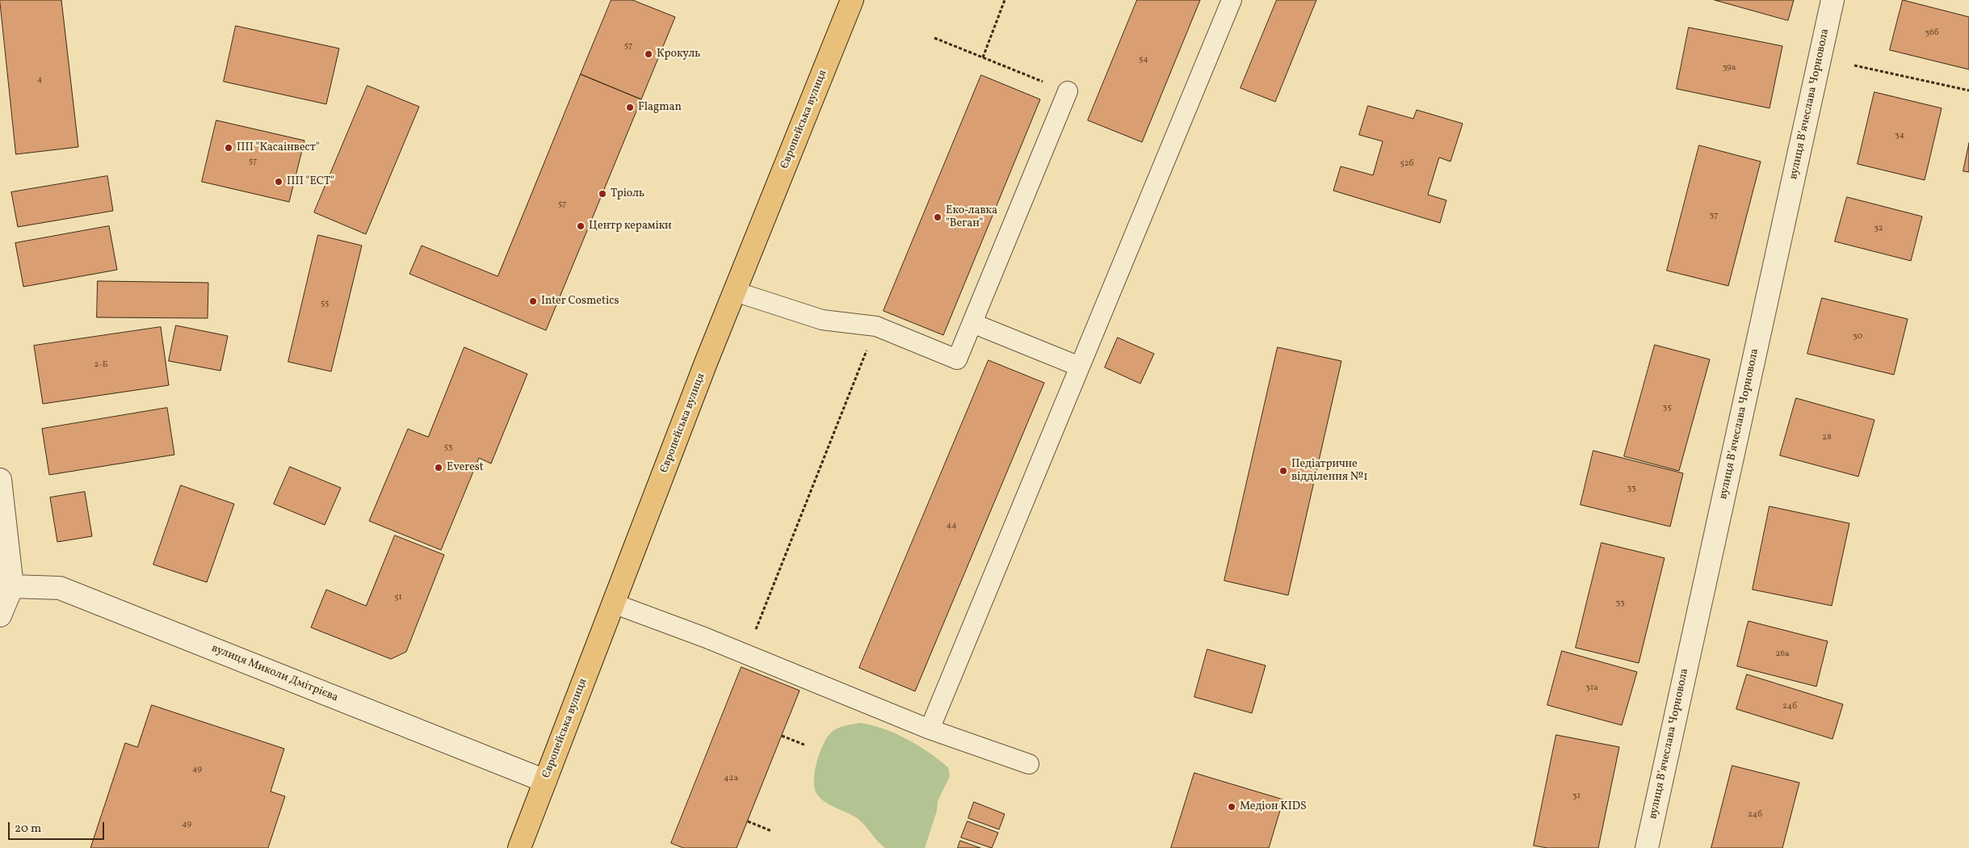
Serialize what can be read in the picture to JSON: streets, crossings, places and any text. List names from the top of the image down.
{
  "streets": {
    "main road": ["Європейська вулиця"],
    "street": ["вулиця Вʼячеслава Чорновола", "вулиця Миколи Дмітрієва"]
  },
  "crossings": [
    ["Європейська вулиця", "вулиця Миколи Дмітрієва"]
  ],
  "places": [
    "Крокуль",
    "Flagman",
    "ПП \"Касаінвест\"",
    "ПП \"ЕСТ\"",
    "Тріоль",
    "Еко-лавка \"Веган\"",
    "Центр кераміки",
    "Inter Cosmetics",
    "Everest",
    "Педіатричне відділення №1",
    "Медіон KIDS"
  ],
  "house_numbers": [
    "36б",
    "57",
    "54",
    "39а",
    "4",
    "34",
    "57",
    "52б",
    "57",
    "37",
    "32",
    "55",
    "30",
    "2-Б",
    "35",
    "28",
    "53",
    "33",
    "44",
    "51",
    "33",
    "26а",
    "31а",
    "24б",
    "49",
    "42а",
    "31",
    "24б",
    "49"
  ],
  "scale_bar": "20 m"
}
